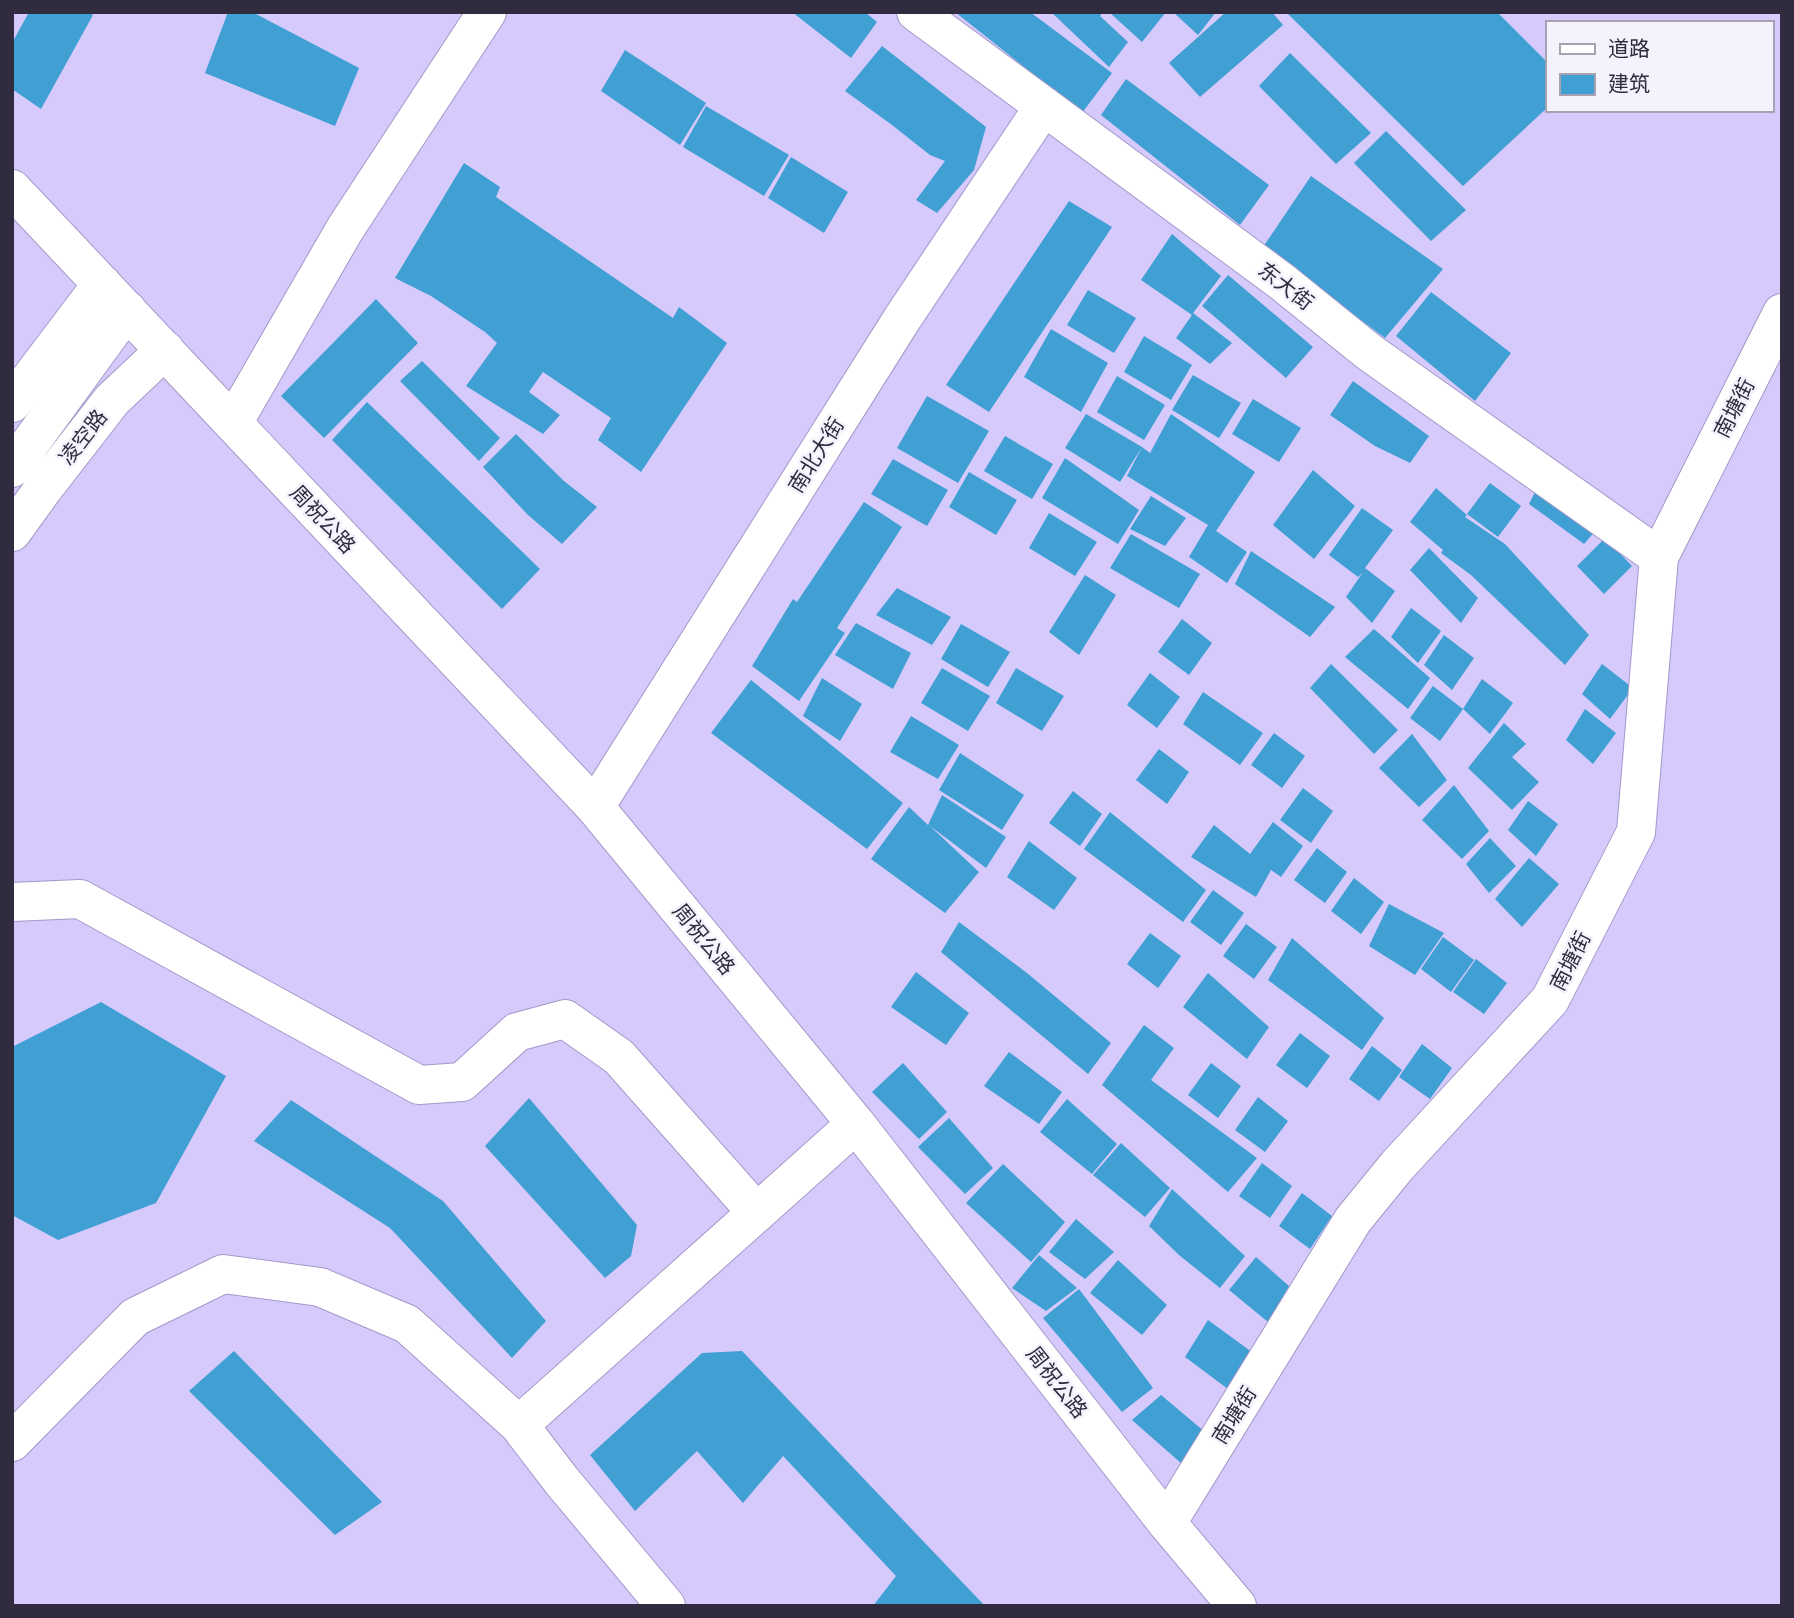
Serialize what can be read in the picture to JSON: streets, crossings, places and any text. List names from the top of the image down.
{
  "streets": {
    "street": [
      "东大街",
      "南塘街",
      "凌空路",
      "南北大街",
      "周祝公路"
    ]
  },
  "crossings": [
    ["东大街", "南塘街"],
    ["东大街", "南北大街"],
    ["南塘街", "周祝公路"],
    ["凌空路", "周祝公路"],
    ["南北大街", "周祝公路"]
  ],
  "legend": ["道路", "建筑"]
}
